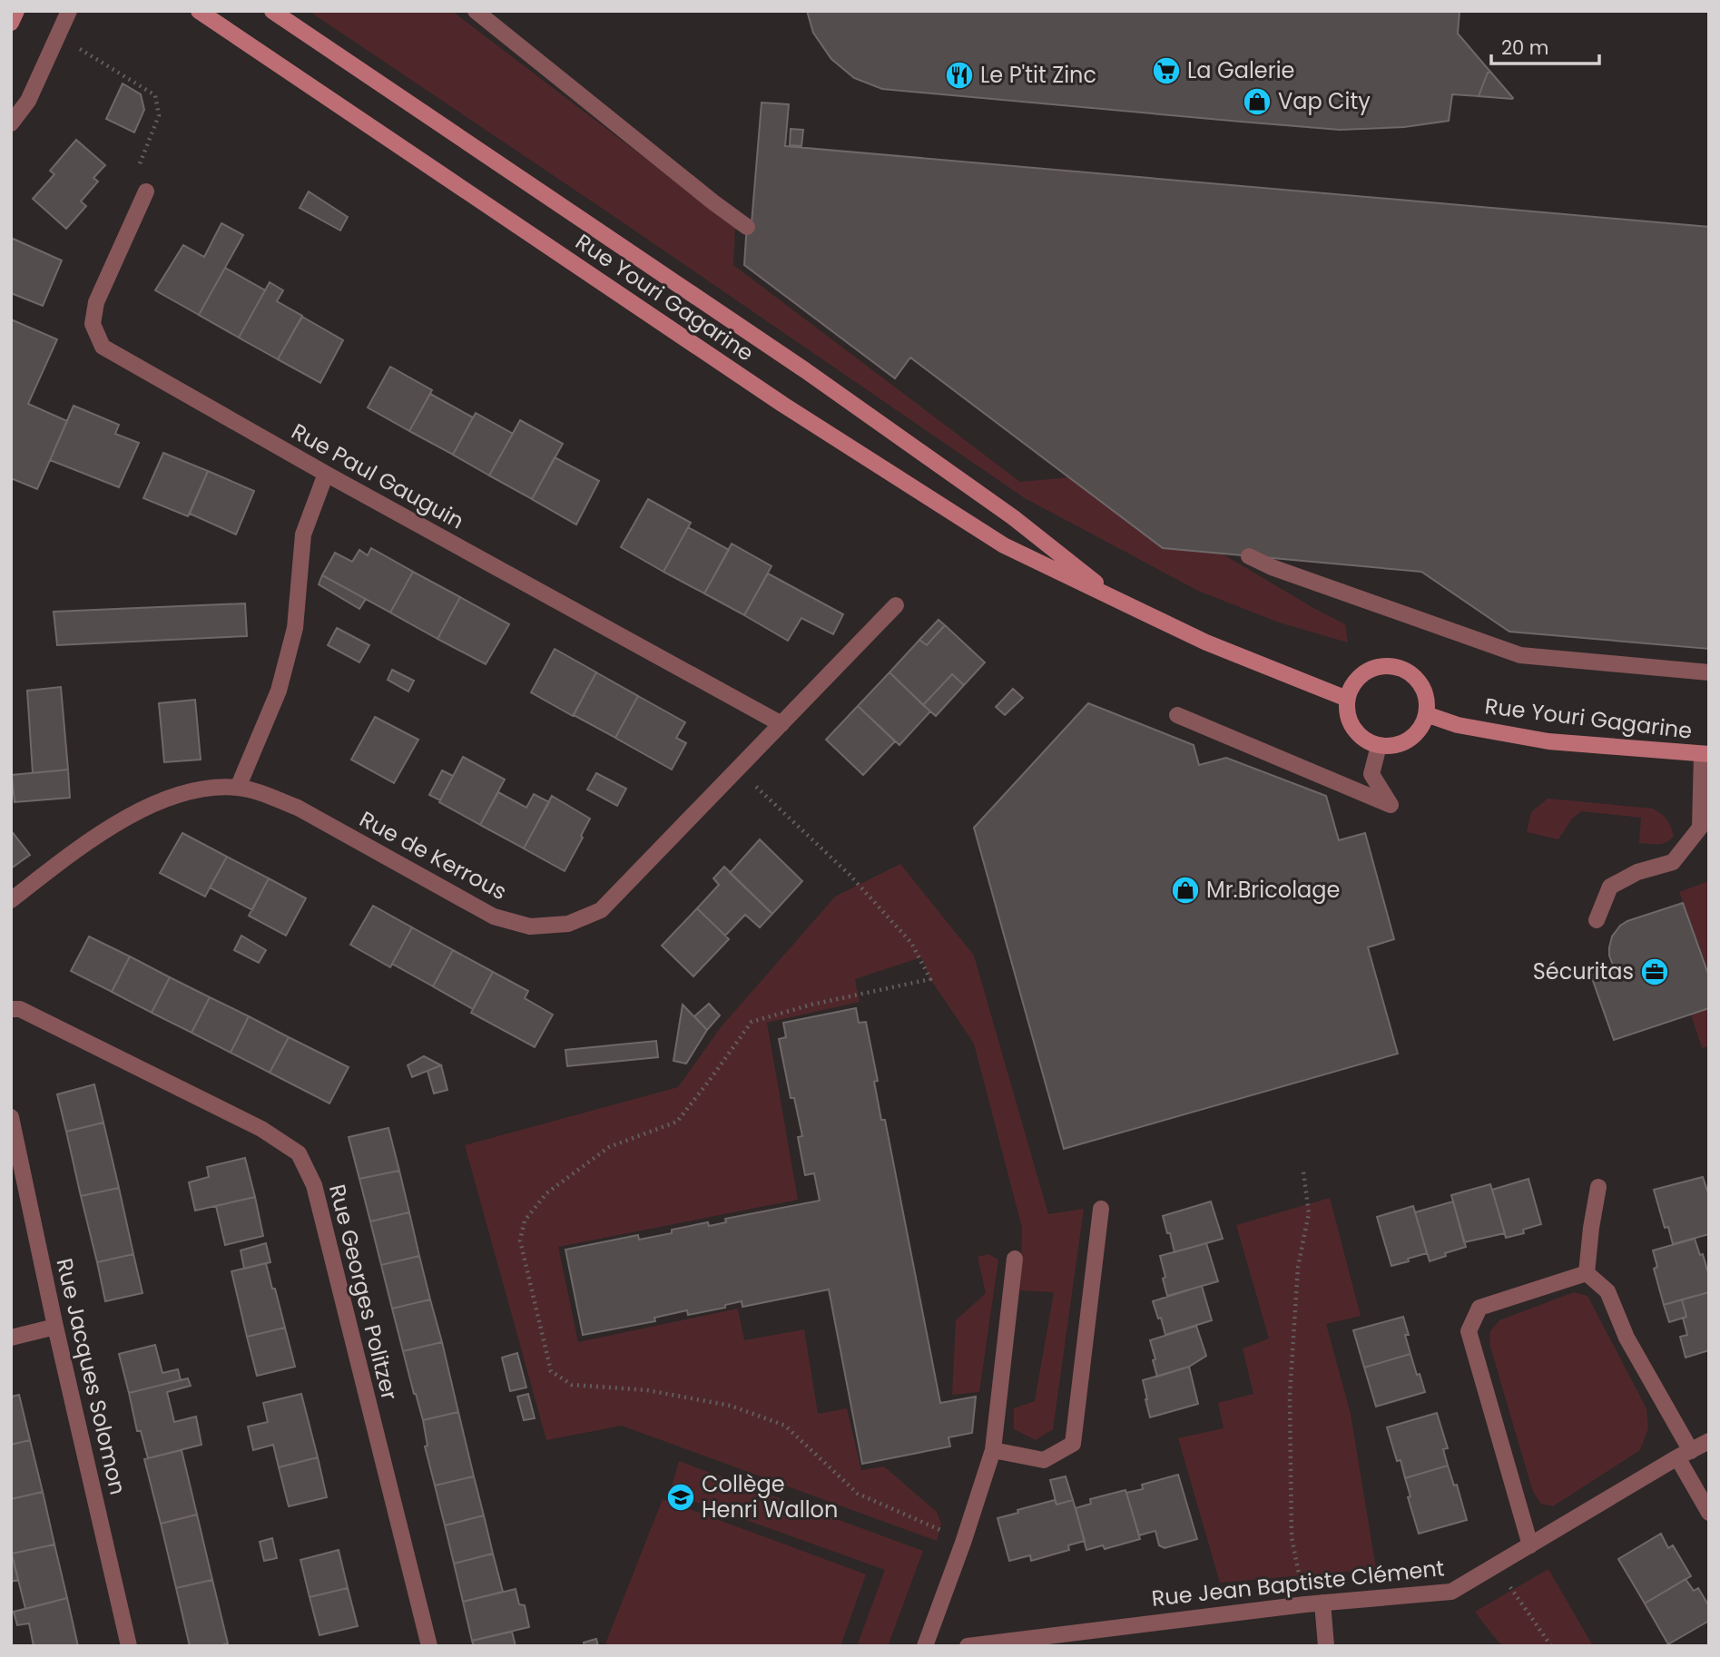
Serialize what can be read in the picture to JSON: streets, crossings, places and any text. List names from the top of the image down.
{
  "streets": {
    "street": [
      "Rue Youri Gagarine",
      "Rue Paul Gauguin",
      "Rue de Kerrous",
      "Rue Georges Politzer",
      "Rue Jacques Solomon",
      "Rue Jean Baptiste Clément"
    ]
  },
  "crossings": [
    ["Rue Paul Gauguin", "Rue de Kerrous"]
  ],
  "places": {
    "supermarket": ["La Galerie"],
    "restaurant": ["Le P'tit Zinc"],
    "shop": ["Vap City", "Mr.Bricolage"],
    "office": ["Sécuritas"],
    "school or university": ["Collège Henri Wallon"]
  },
  "scale_bar": "20 m"
}
